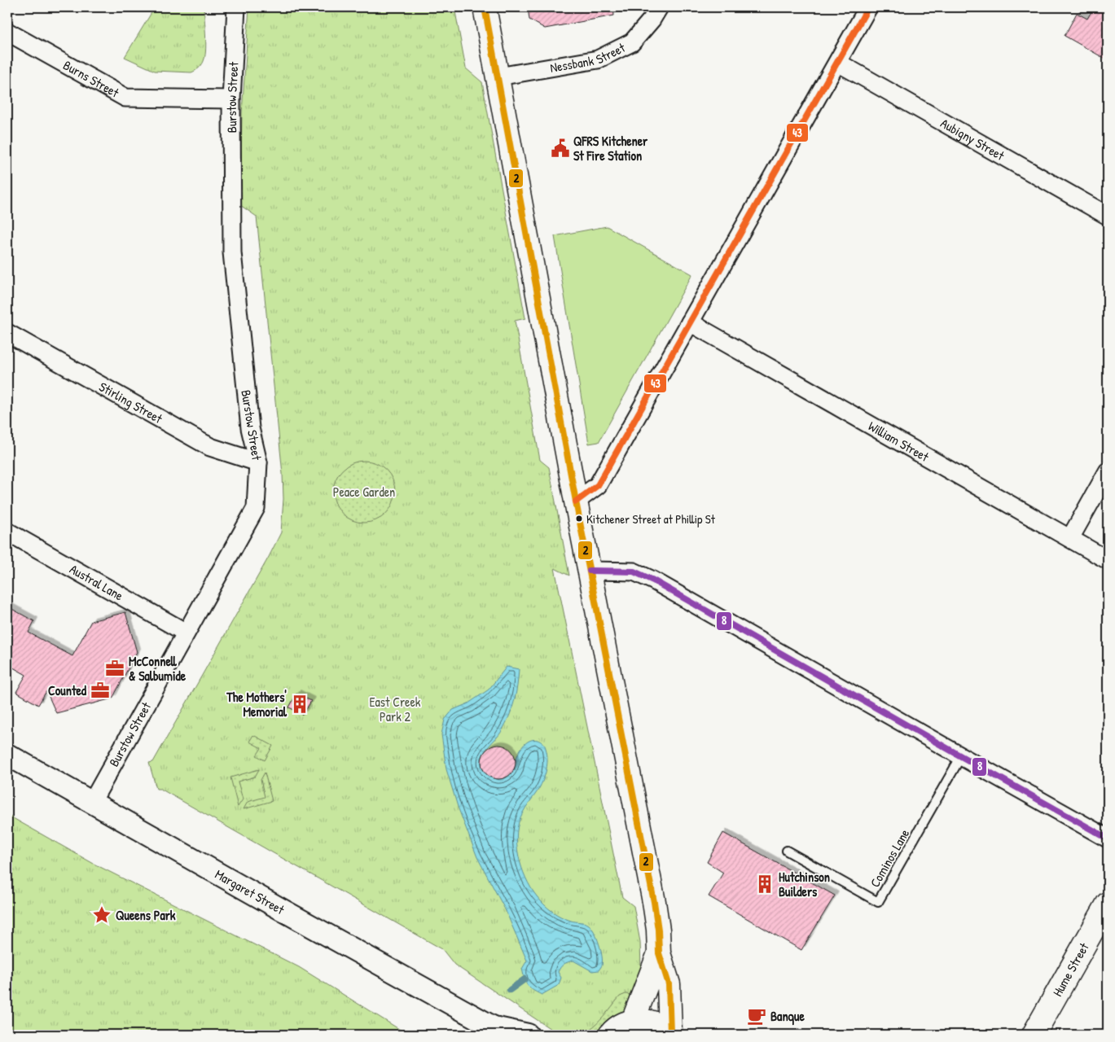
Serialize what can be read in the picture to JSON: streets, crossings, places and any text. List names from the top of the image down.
{
  "streets": {
    "main road": ["Hume Street"],
    "street": [
      "Nessbank Street",
      "Burns Street",
      "Burstow Street",
      "Aubigny Street",
      "Stirling Street",
      "William Street",
      "Austral Lane",
      "Margaret Street"
    ],
    "lane": ["Cominos Lane"]
  },
  "crossings": [
    ["Burns Street", "Burstow Street"],
    ["Burstow Street", "Stirling Street"],
    ["Burstow Street", "Austral Lane"],
    ["Burstow Street", "Margaret Street"]
  ],
  "parks": ["Peace Garden", "East Creek Park 2"],
  "places": {
    "public building": ["QFRS Kitchener St Fire Station"],
    "other": ["Kitchener Street at Phillip St"],
    "office": ["McConnell & Salbumide", "Counted"],
    "building": ["The Mothers' Memorial", "Hutchinson Builders"],
    "place": ["Queens Park"],
    "cafe": ["Banque"]
  },
  "lines": ["transit line 2", "transit line 43", "transit line 8"]
}
